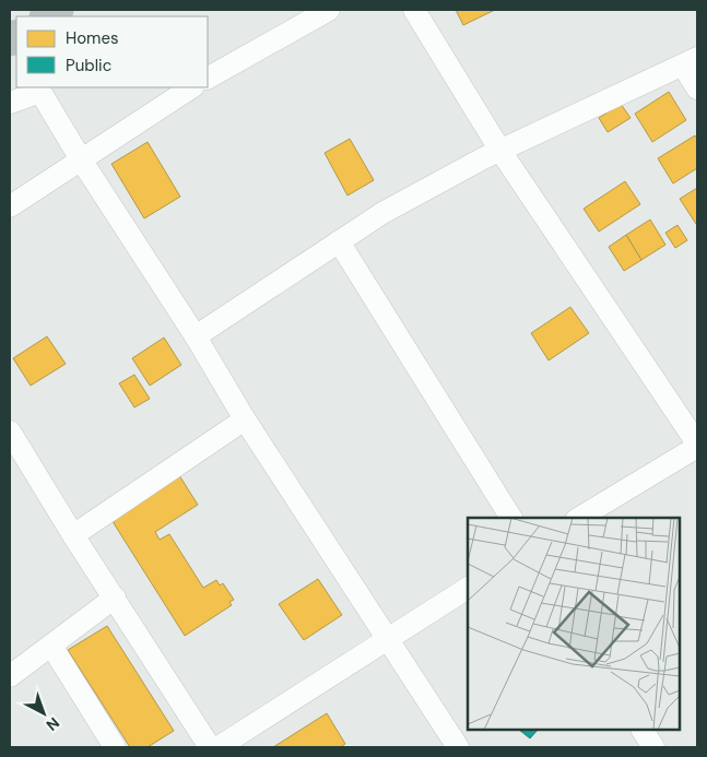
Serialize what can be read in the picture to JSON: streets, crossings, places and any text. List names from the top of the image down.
{
  "legend": ["Homes", "Public"],
  "north": "bottom right"
}
